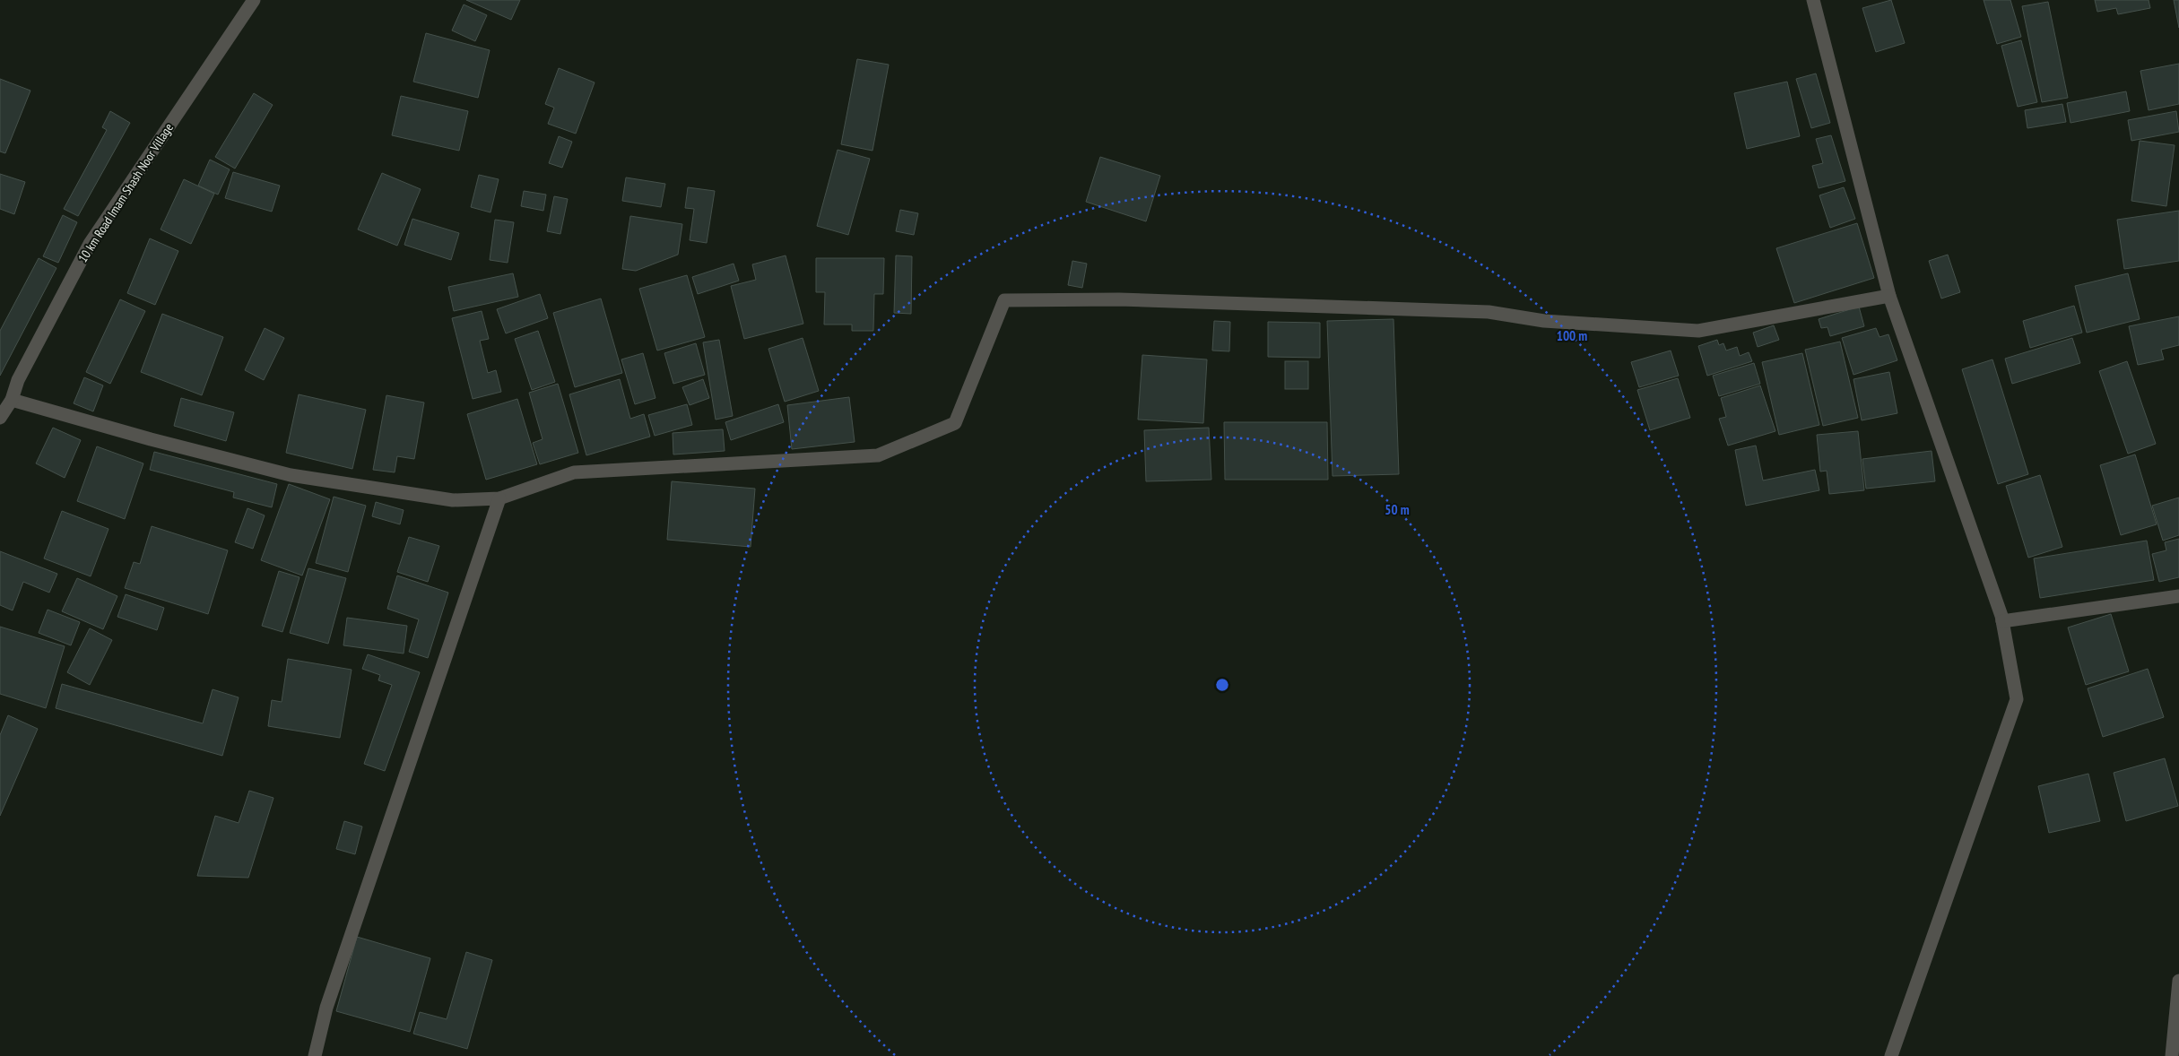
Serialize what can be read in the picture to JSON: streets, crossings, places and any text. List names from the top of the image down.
{
  "streets": {
    "street": ["10 km Road Imam Shash Noor Village"]
  },
  "rings": ["100 m", "50 m"]
}
